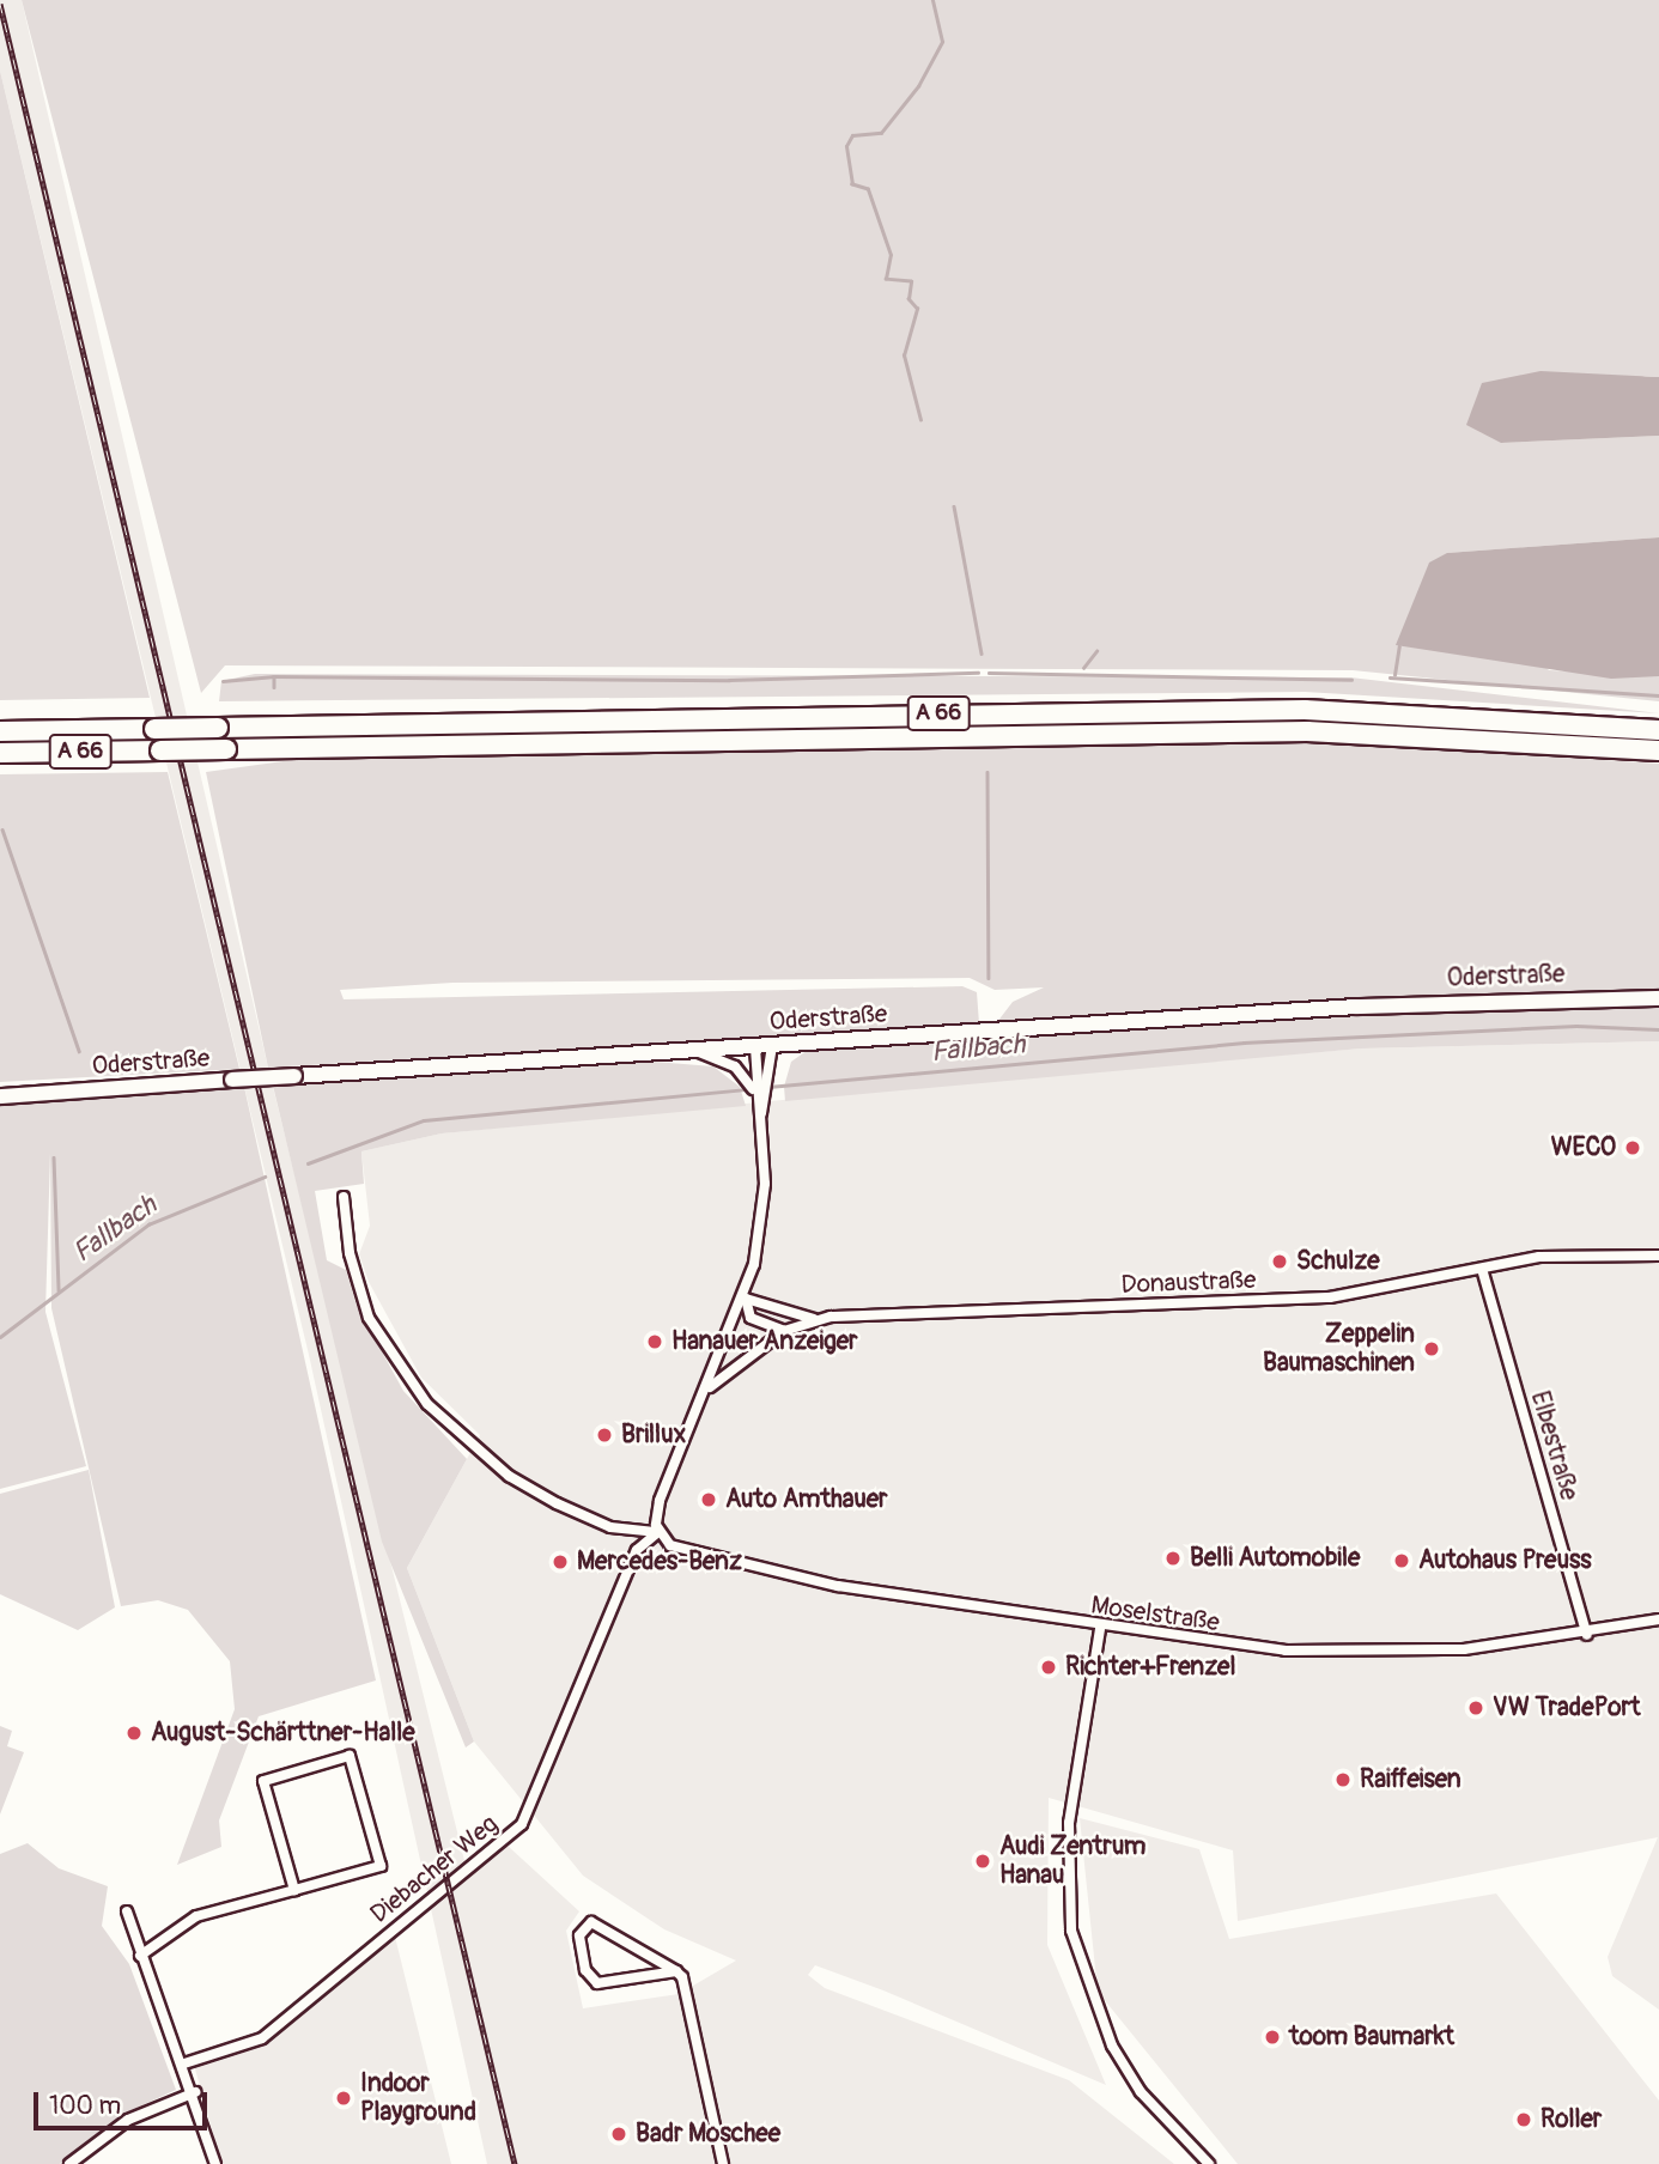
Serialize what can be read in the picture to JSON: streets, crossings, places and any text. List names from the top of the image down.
{
  "streets": {
    "highway": ["A 66"],
    "street": [
      "Oderstraße",
      "Donaustraße",
      "Elbestraße",
      "Moselstraße",
      "Diebacher Weg"
    ]
  },
  "crossings": [
    ["Donaustraße", "Elbestraße"],
    ["Elbestraße", "Moselstraße"],
    ["Moselstraße", "Diebacher Weg"]
  ],
  "water": ["Fallbach"],
  "places": [
    "WECO",
    "Schulze",
    "Hanauer Anzeiger",
    "Zeppelin Baumaschinen",
    "Brillux",
    "Auto Amthauer",
    "Belli Automobile",
    "Autohaus Preuss",
    "Mercedes-Benz",
    "Richter+Frenzel",
    "VW TradePort",
    "August-Schärttner-Halle",
    "Raiffeisen",
    "Audi Zentrum Hanau",
    "toom Baumarkt",
    "Indoor Playground",
    "Roller",
    "Badr Moschee"
  ],
  "scale_bar": "100 m"
}
